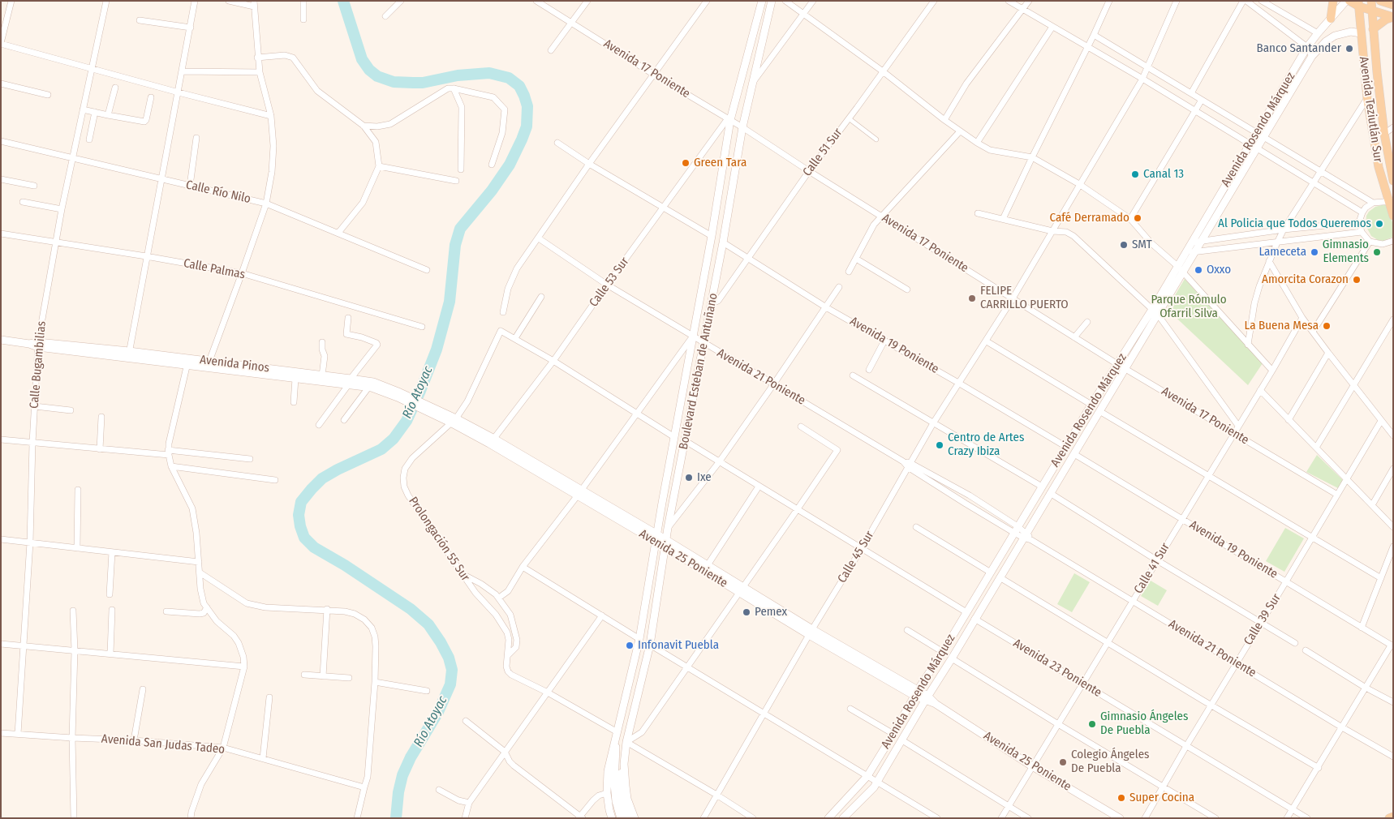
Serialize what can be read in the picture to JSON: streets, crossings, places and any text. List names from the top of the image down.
{
  "streets": {
    "main road": [
      "Avenida Teziutlán Sur",
      "Avenida Rosendo Márquez",
      "Avenida Pinos",
      "Boulevard Esteban de Antuñano",
      "Avenida 25 Poniente"
    ],
    "street": [
      "Avenida 17 Poniente",
      "Calle 51 Sur",
      "Calle Río Nilo",
      "Calle Palmas",
      "Calle 53 Sur",
      "Avenida 19 Poniente",
      "Calle Bugambilias",
      "Avenida 21 Poniente",
      "Prolongación 55 Sur",
      "Calle 45 Sur",
      "Calle 41 Sur",
      "Calle 39 Sur",
      "Avenida 23 Poniente",
      "Avenida San Judas Tadeo"
    ]
  },
  "crossings": [
    ["Avenida 17 Poniente", "Avenida Rosendo Márquez"],
    ["Avenida 17 Poniente", "Calle 51 Sur"],
    ["Avenida 17 Poniente", "Calle 53 Sur"],
    ["Avenida 17 Poniente", "Boulevard Esteban de Antuñano"],
    ["Avenida 17 Poniente", "Calle 45 Sur"],
    ["Avenida 17 Poniente", "Calle 41 Sur"],
    ["Avenida 17 Poniente", "Calle 39 Sur"],
    ["Avenida Teziutlán Sur", "Avenida Rosendo Márquez"],
    ["Avenida Rosendo Márquez", "Avenida 19 Poniente"],
    ["Avenida Rosendo Márquez", "Avenida 21 Poniente"],
    ["Avenida Rosendo Márquez", "Avenida 25 Poniente"],
    ["Avenida Rosendo Márquez", "Avenida 23 Poniente"],
    ["Calle 51 Sur", "Avenida 19 Poniente"],
    ["Calle 51 Sur", "Boulevard Esteban de Antuñano"],
    ["Calle Río Nilo", "Calle Bugambilias"],
    ["Calle Palmas", "Calle Bugambilias"],
    ["Calle 53 Sur", "Boulevard Esteban de Antuñano"],
    ["Calle 53 Sur", "Avenida 21 Poniente"],
    ["Calle 53 Sur", "Avenida 25 Poniente"],
    ["Avenida 19 Poniente", "Boulevard Esteban de Antuñano"],
    ["Avenida 19 Poniente", "Calle 45 Sur"],
    ["Avenida 19 Poniente", "Calle 41 Sur"],
    ["Avenida 19 Poniente", "Calle 39 Sur"],
    ["Avenida Pinos", "Calle Bugambilias"],
    ["Avenida Pinos", "Avenida 25 Poniente"],
    ["Calle Bugambilias", "Avenida San Judas Tadeo"],
    ["Boulevard Esteban de Antuñano", "Avenida 21 Poniente"],
    ["Boulevard Esteban de Antuñano", "Avenida 25 Poniente"],
    ["Avenida 21 Poniente", "Calle 45 Sur"],
    ["Avenida 21 Poniente", "Calle 41 Sur"],
    ["Avenida 21 Poniente", "Calle 39 Sur"],
    ["Prolongación 55 Sur", "Avenida 25 Poniente"],
    ["Calle 45 Sur", "Avenida 25 Poniente"],
    ["Avenida 25 Poniente", "Calle 41 Sur"],
    ["Calle 41 Sur", "Avenida 23 Poniente"],
    ["Calle 39 Sur", "Avenida 23 Poniente"]
  ],
  "water": ["Río Atoyac"],
  "parks": ["Parque Rómulo Ofarril Silva"],
  "places": [
    "Banco Santander",
    "Green Tara",
    "Canal 13",
    "Café Derramado",
    "Al Policia que Todos Queremos",
    "SMT",
    "Lameceta",
    "Gimnasio Elements",
    "Oxxo",
    "Amorcita Corazon",
    "FELIPE CARRILLO PUERTO",
    "La Buena Mesa",
    "Centro de Artes Crazy Ibiza",
    "Ixe",
    "Pemex",
    "Infonavit Puebla",
    "Gimnasio Ángeles De Puebla",
    "Colegio Ángeles De Puebla",
    "Super Cocina"
  ]
}
